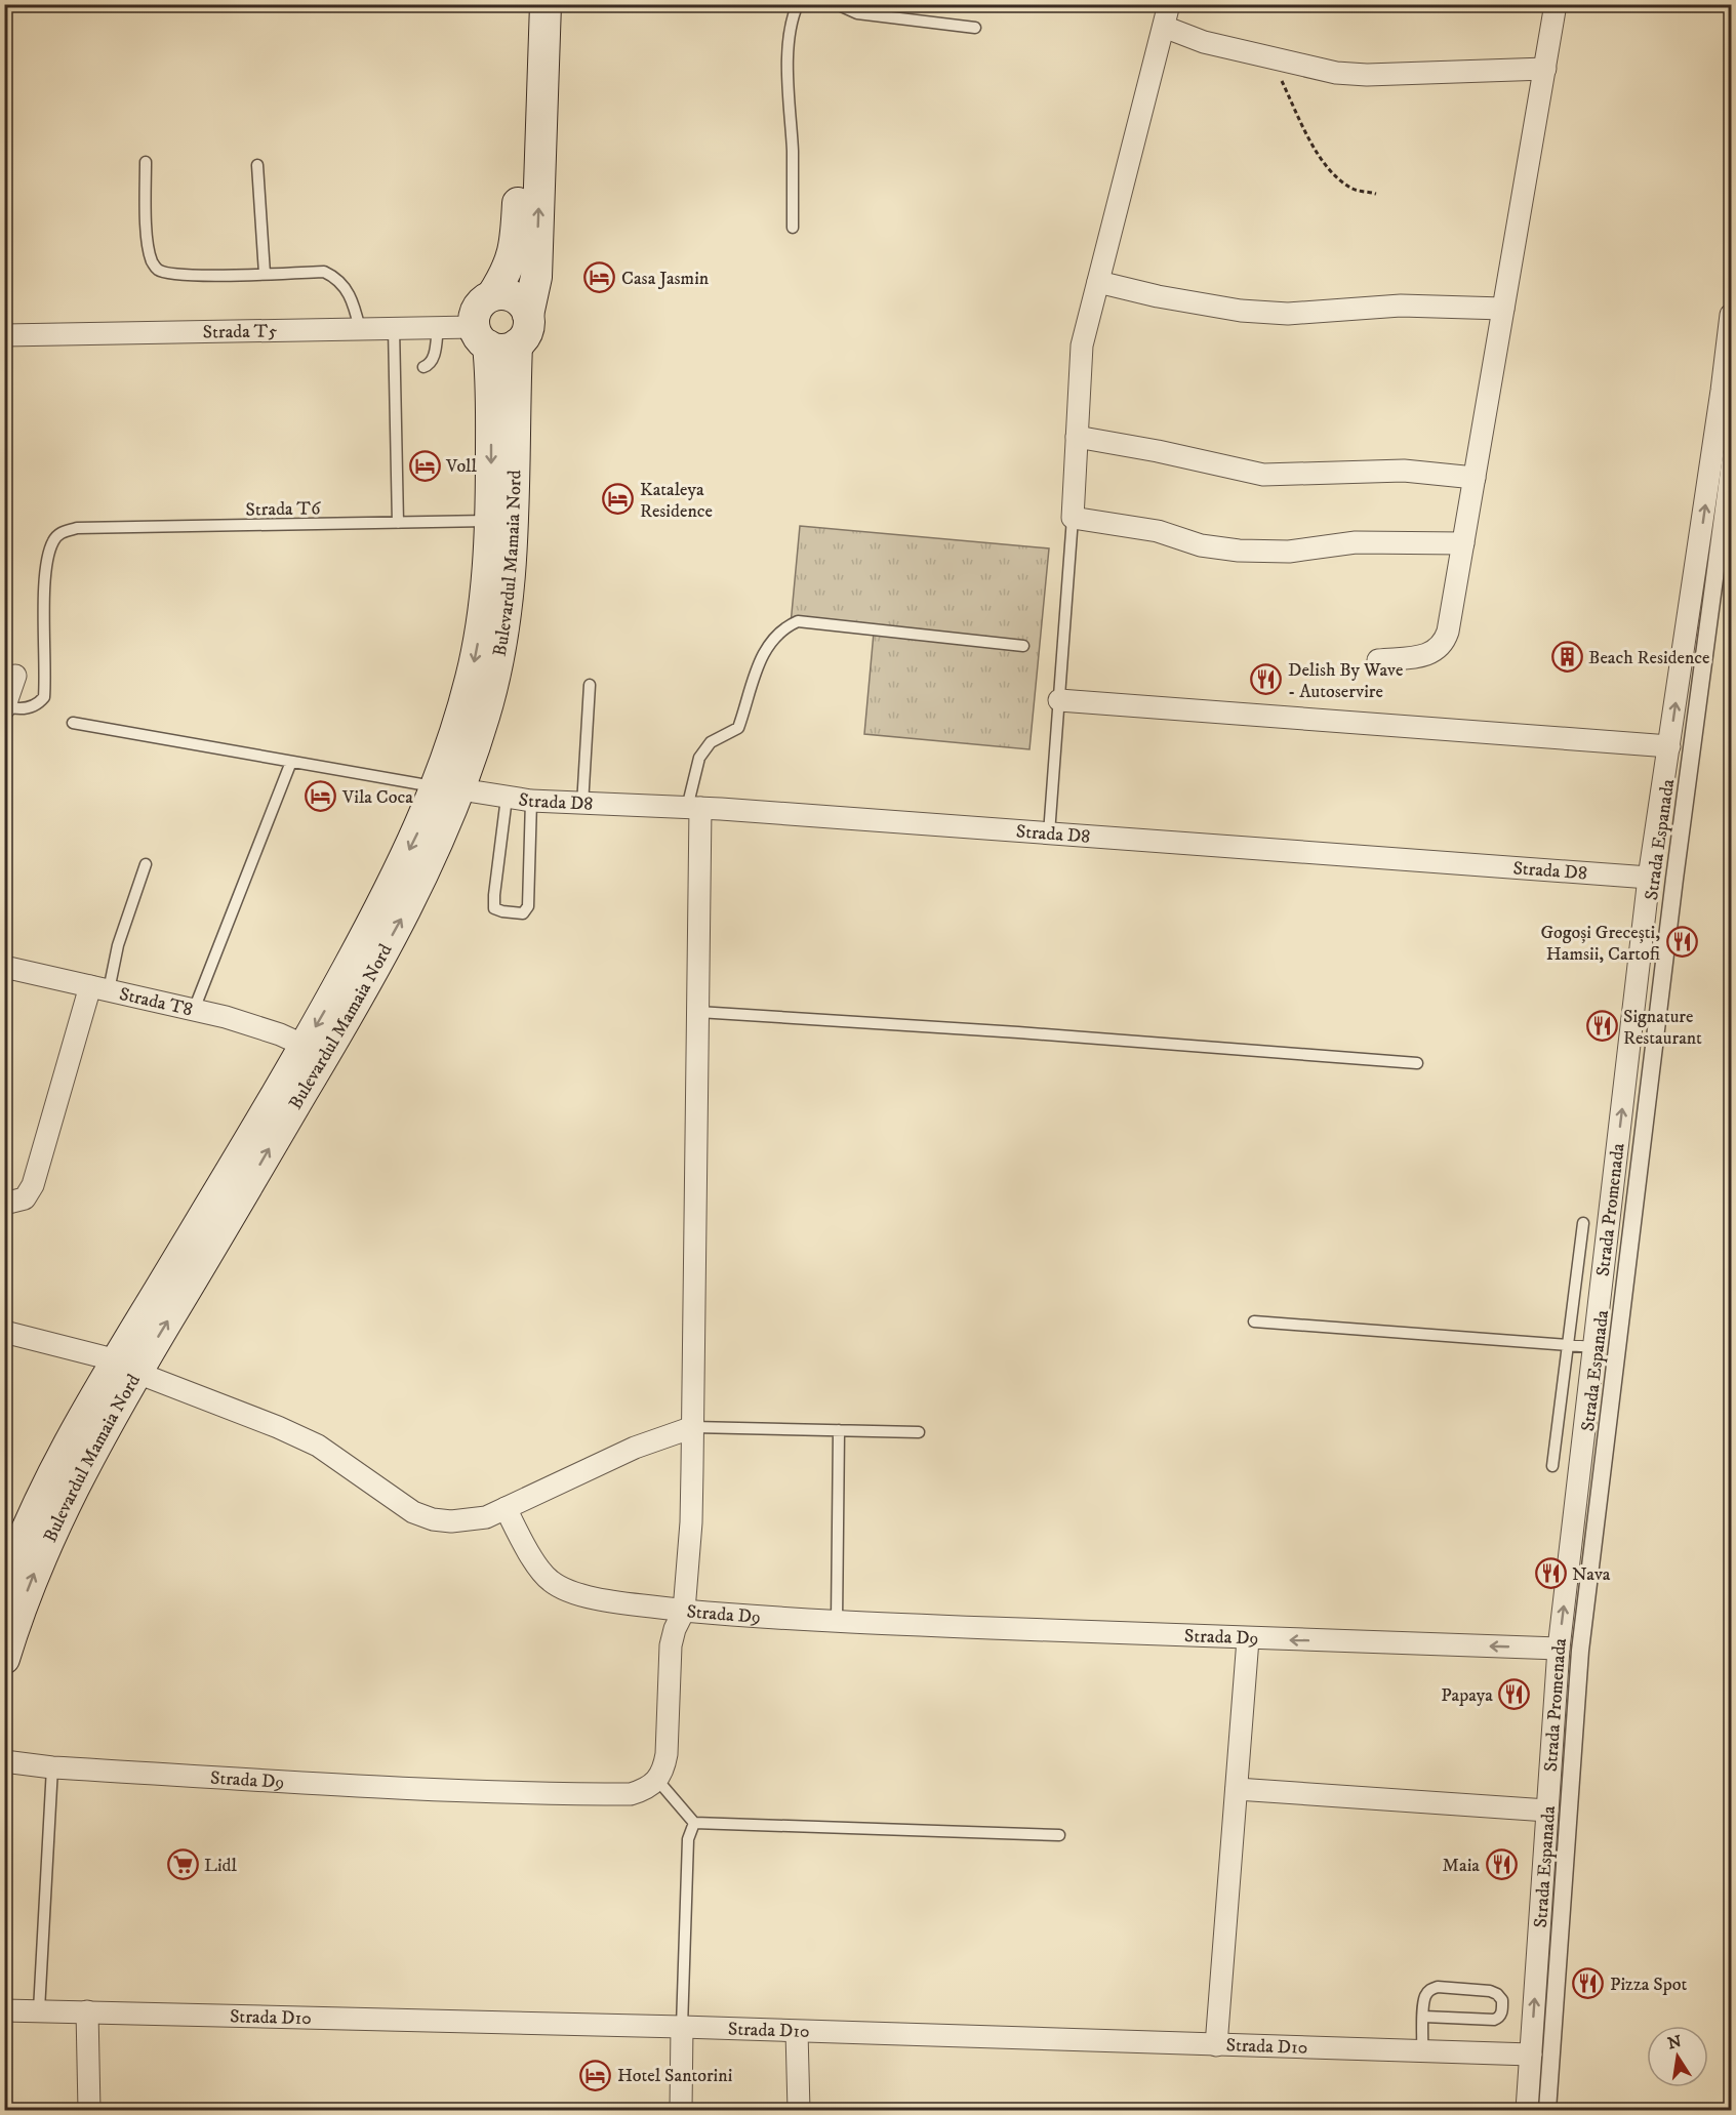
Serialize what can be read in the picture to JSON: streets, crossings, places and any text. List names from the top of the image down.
{
  "streets": {
    "main road": ["Bulevardul Mamaia Nord"],
    "street": [
      "Strada T5",
      "Strada D8",
      "Strada Espanada",
      "Strada T8",
      "Strada Promenada",
      "Strada D9",
      "Strada D10"
    ],
    "lane": ["Strada T6"]
  },
  "crossings": [
    ["Strada T5", "Bulevardul Mamaia Nord"],
    ["Strada T6", "Bulevardul Mamaia Nord"],
    ["Bulevardul Mamaia Nord", "Strada D8"],
    ["Bulevardul Mamaia Nord", "Strada T8"],
    ["Strada D8", "Strada Promenada"],
    ["Strada Promenada", "Strada D9"],
    ["Strada Promenada", "Strada D10"]
  ],
  "one_way": ["Strada Promenada"],
  "places": {
    "hotel": [
      "Casa Jasmin",
      "Voll",
      "Kataleya Residence",
      "Vila Coca",
      "Hotel Santorini"
    ],
    "building": ["Beach Residence"],
    "restaurant": [
      "Delish By Wave - Autoservire",
      "Gogoși Grecești, Hamsii, Cartofi",
      "Signature Restaurant",
      "Nava",
      "Papaya",
      "Maia",
      "Pizza Spot"
    ],
    "supermarket": ["Lidl"]
  },
  "north": "top"
}
